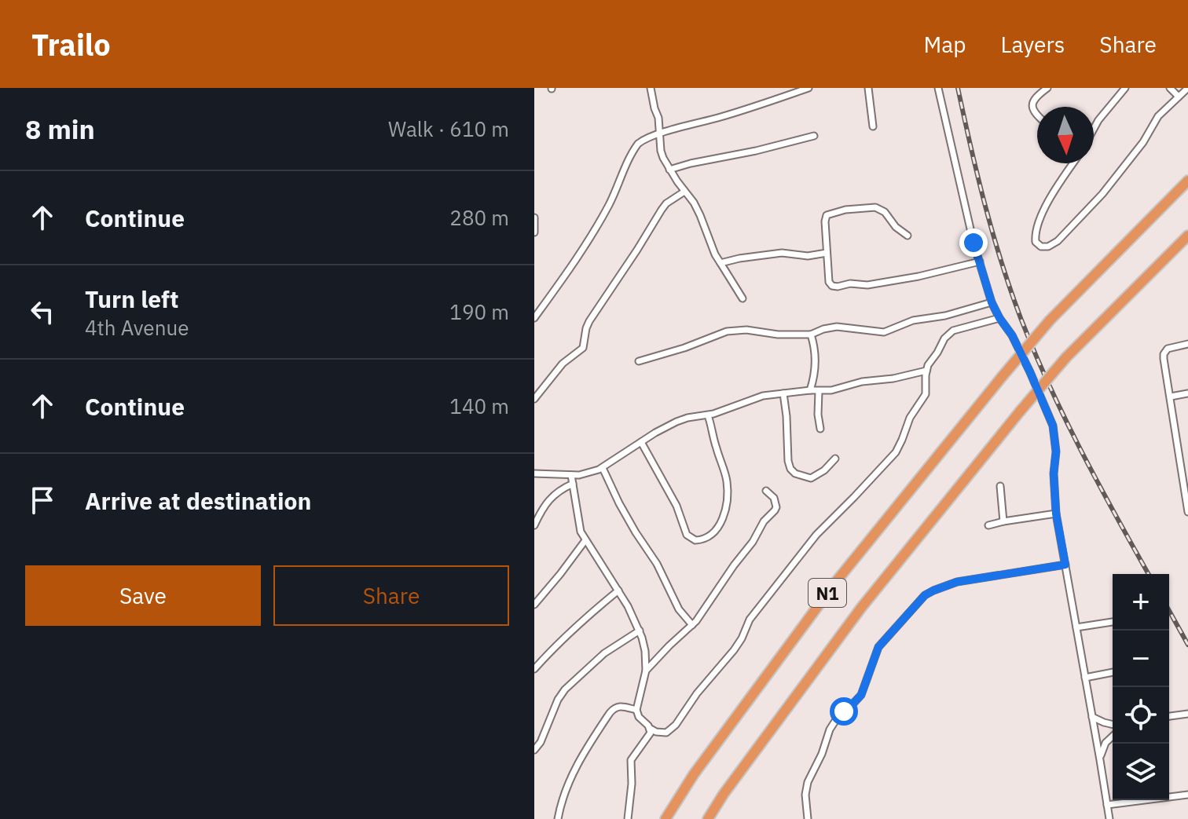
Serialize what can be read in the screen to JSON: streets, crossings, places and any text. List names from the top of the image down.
{
  "streets": {
    "highway": ["N1"]
  },
  "north": "bottom",
  "page": {
    "header": "Trailo",
    "nav": ["Map", "Layers", "Share"],
    "heading": ["8 min", "Walk · 610 m"],
    "list": [
      ["Continue", "280 m"],
      ["Turn left", "4th Avenue", "190 m"],
      ["Continue", "140 m"],
      "Arrive at destination"
    ],
    "buttons": ["Save", "Share"],
    "map_buttons": ["+", "−"]
  }
}
